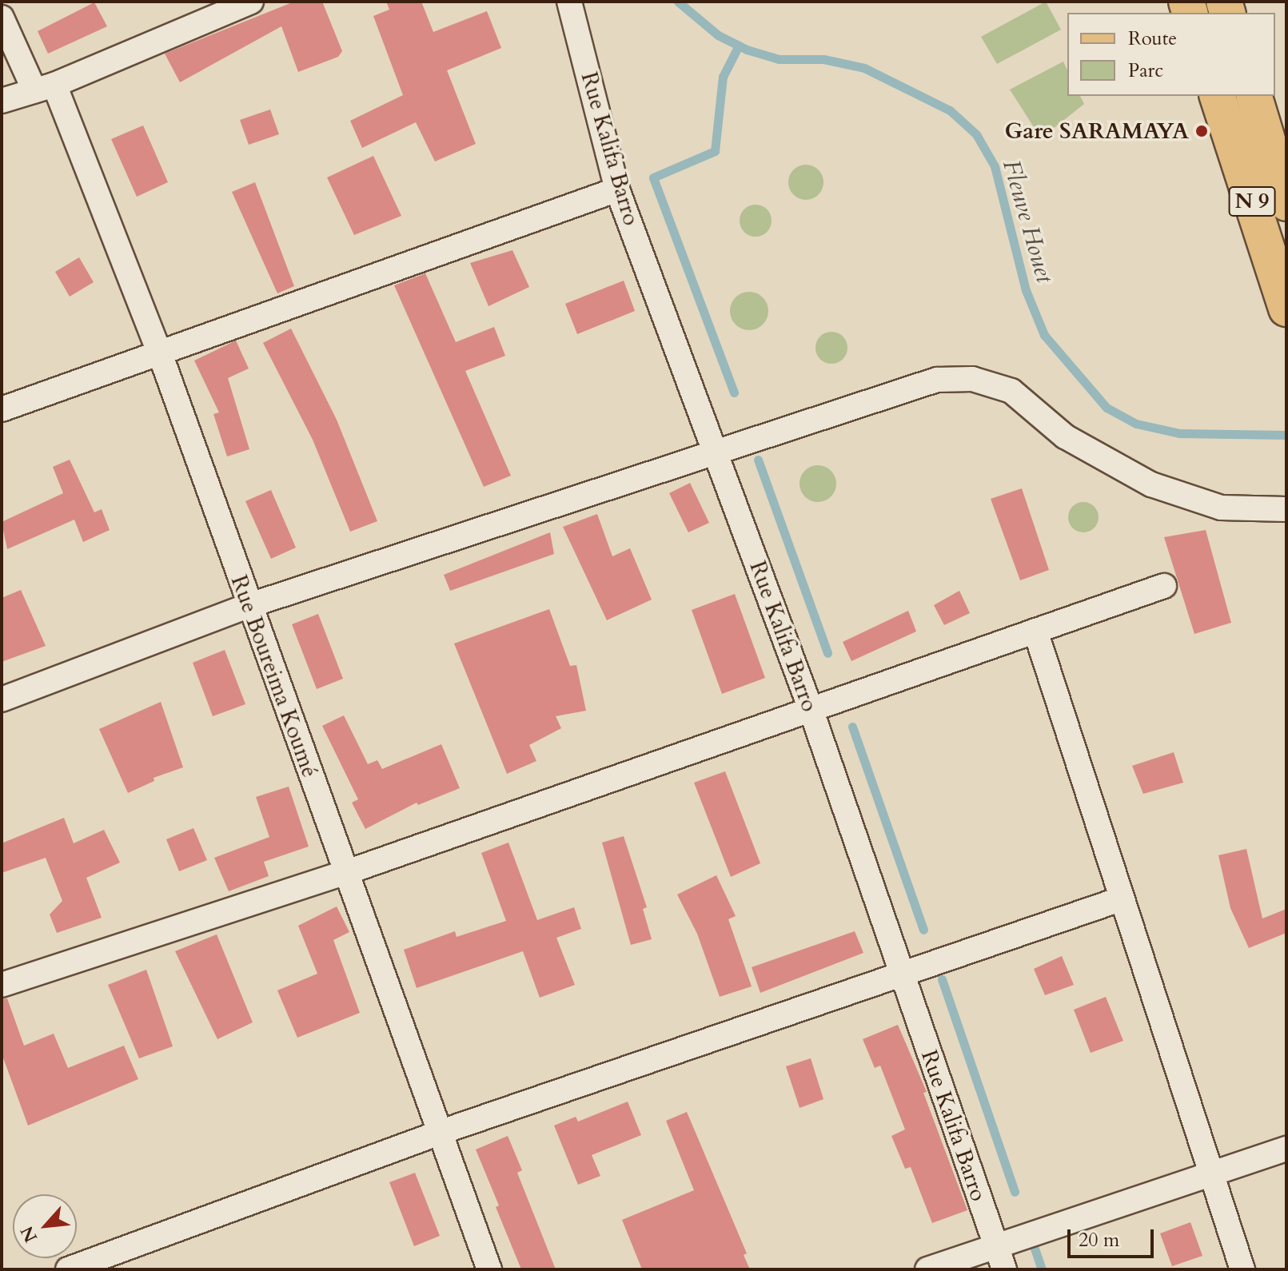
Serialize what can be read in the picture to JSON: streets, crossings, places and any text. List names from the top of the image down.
{
  "streets": {
    "main road": ["N 9"],
    "street": ["Rue Kalifa Barro", "Rue Boureima Koumé"]
  },
  "water": ["Fleuve Houet"],
  "places": ["Gare SARAMAYA"],
  "legend": ["Route", "Parc"],
  "scale_bar": "20 m",
  "north": "bottom left"
}
